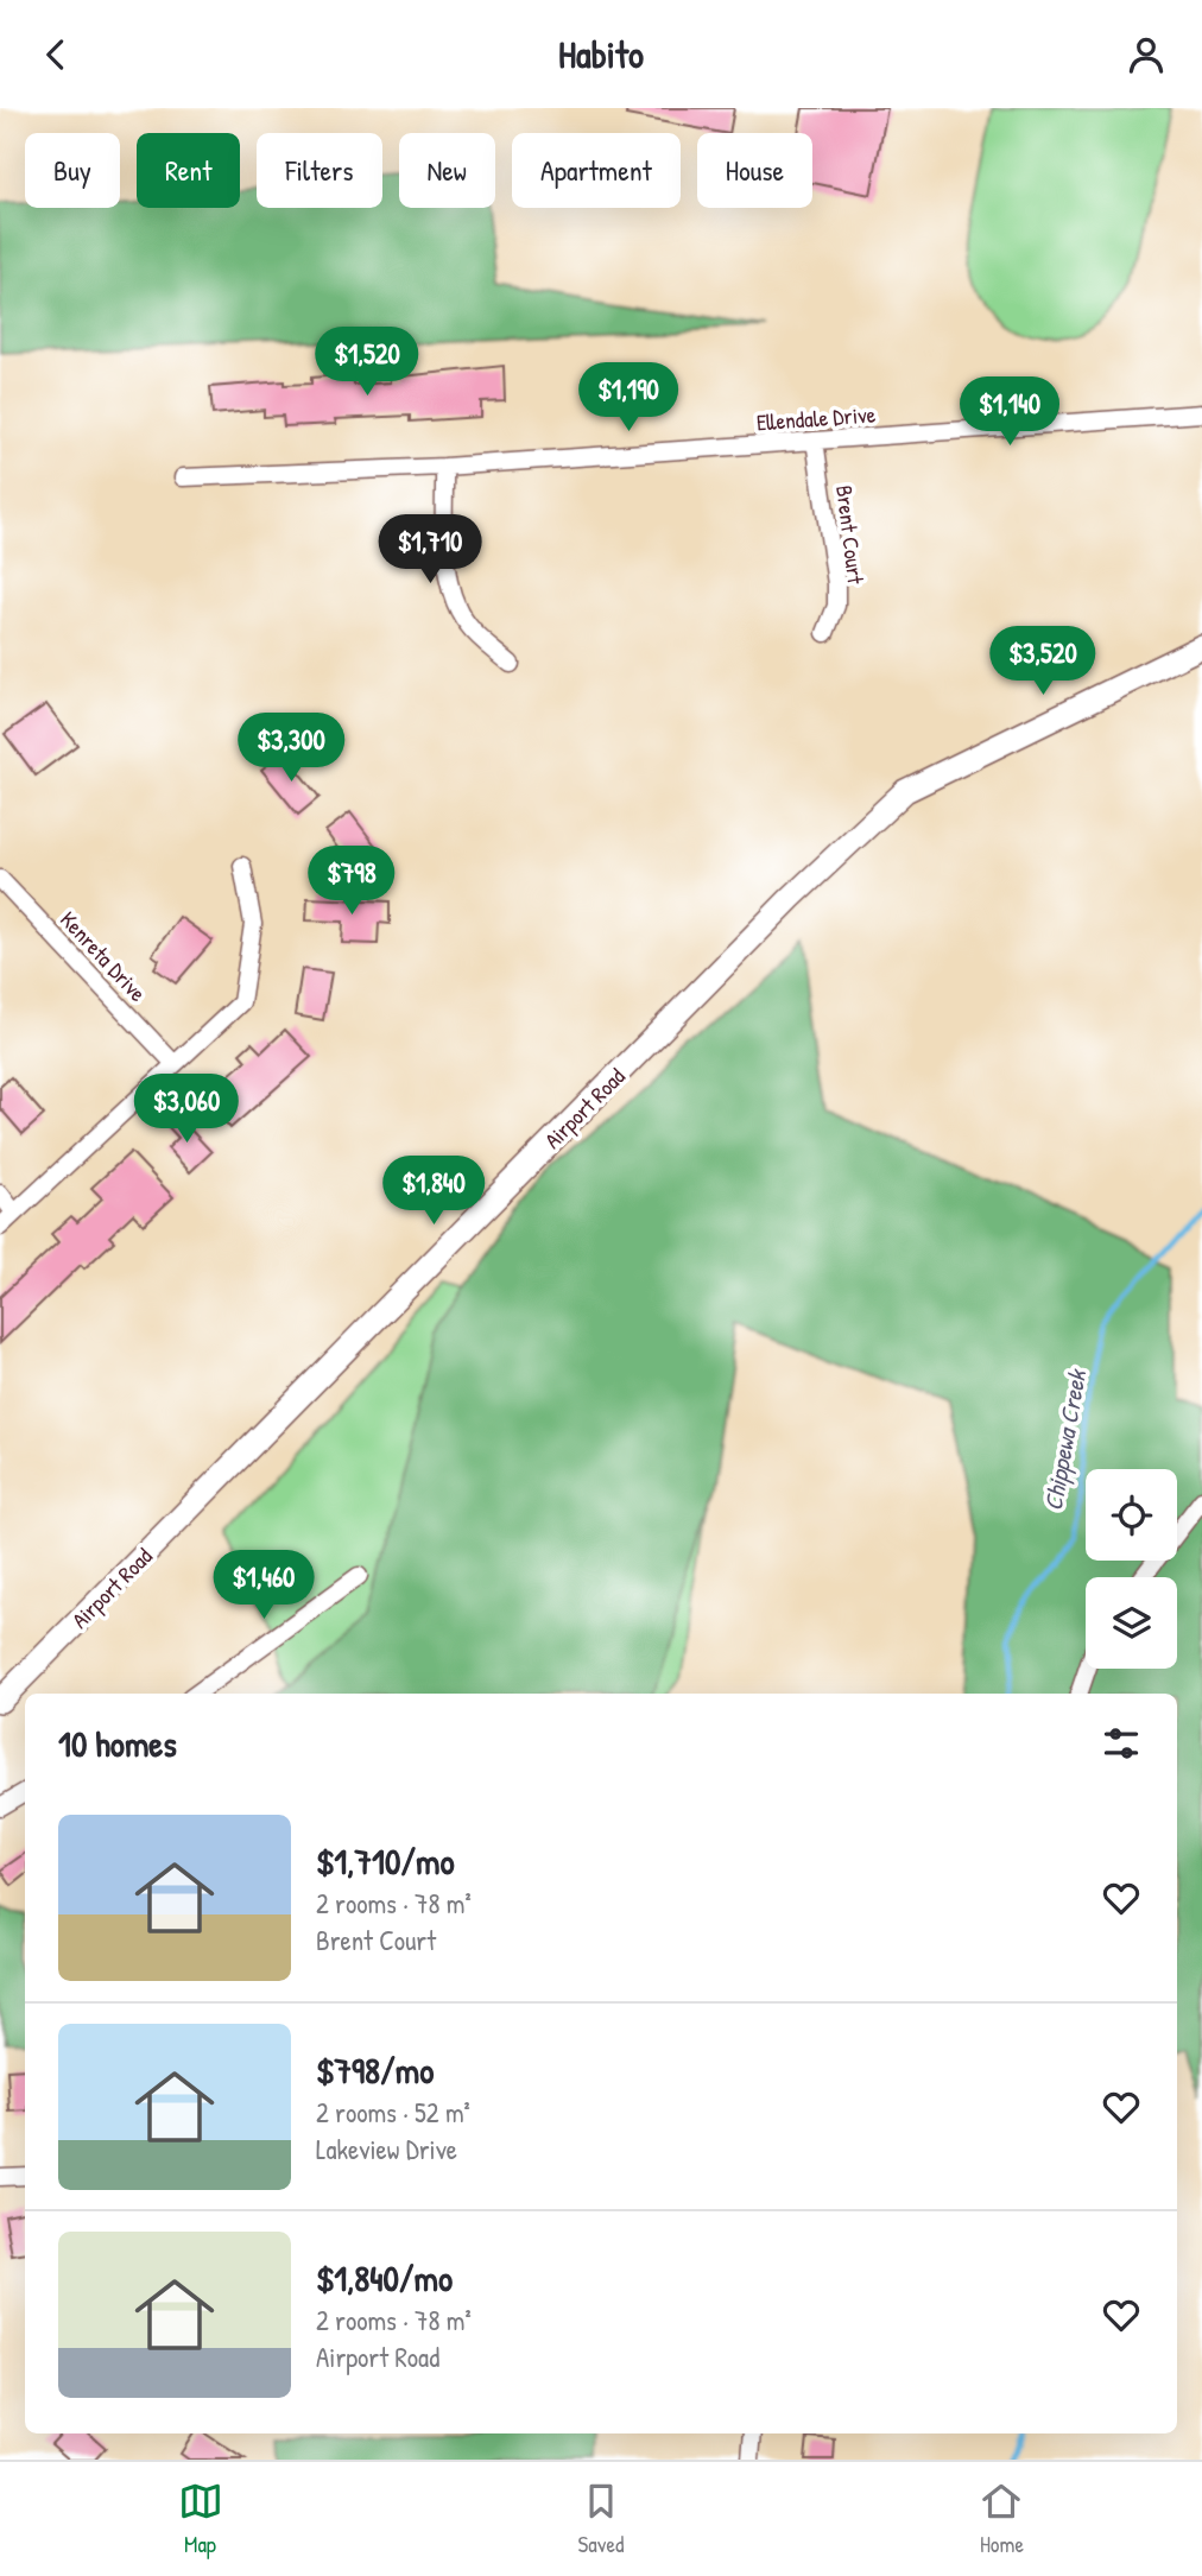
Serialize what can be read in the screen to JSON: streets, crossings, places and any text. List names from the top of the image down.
{
  "streets": {
    "main road": ["Airport Road"],
    "street": ["Ellendale Drive", "Brent Court", "Kenreta Drive"]
  },
  "crossings": [
    ["Ellendale Drive", "Brent Court"]
  ],
  "water": ["Chippewa Creek"],
  "page": {
    "header": "Habito",
    "chip": [
      "Buy",
      "Rent",
      "Filters",
      "New",
      "Apartment",
      "House"
    ],
    "price": [
      "$1,520",
      "$1,190",
      "$1,140",
      "$1,710",
      "$3,520",
      "$3,300",
      "$798",
      "$3,060",
      "$1,840",
      "$1,460"
    ],
    "heading": "10 homes",
    "list": [
      {
        "name": "$1,710/mo",
        "note": "2 rooms · 78 m² · Brent Court"
      },
      {
        "name": "$798/mo",
        "note": "2 rooms · 52 m² · Lakeview Drive"
      },
      {
        "name": "$1,840/mo",
        "note": "2 rooms · 78 m² · Airport Road"
      }
    ],
    "tabs": ["Map", "Saved", "Home"]
  }
}
